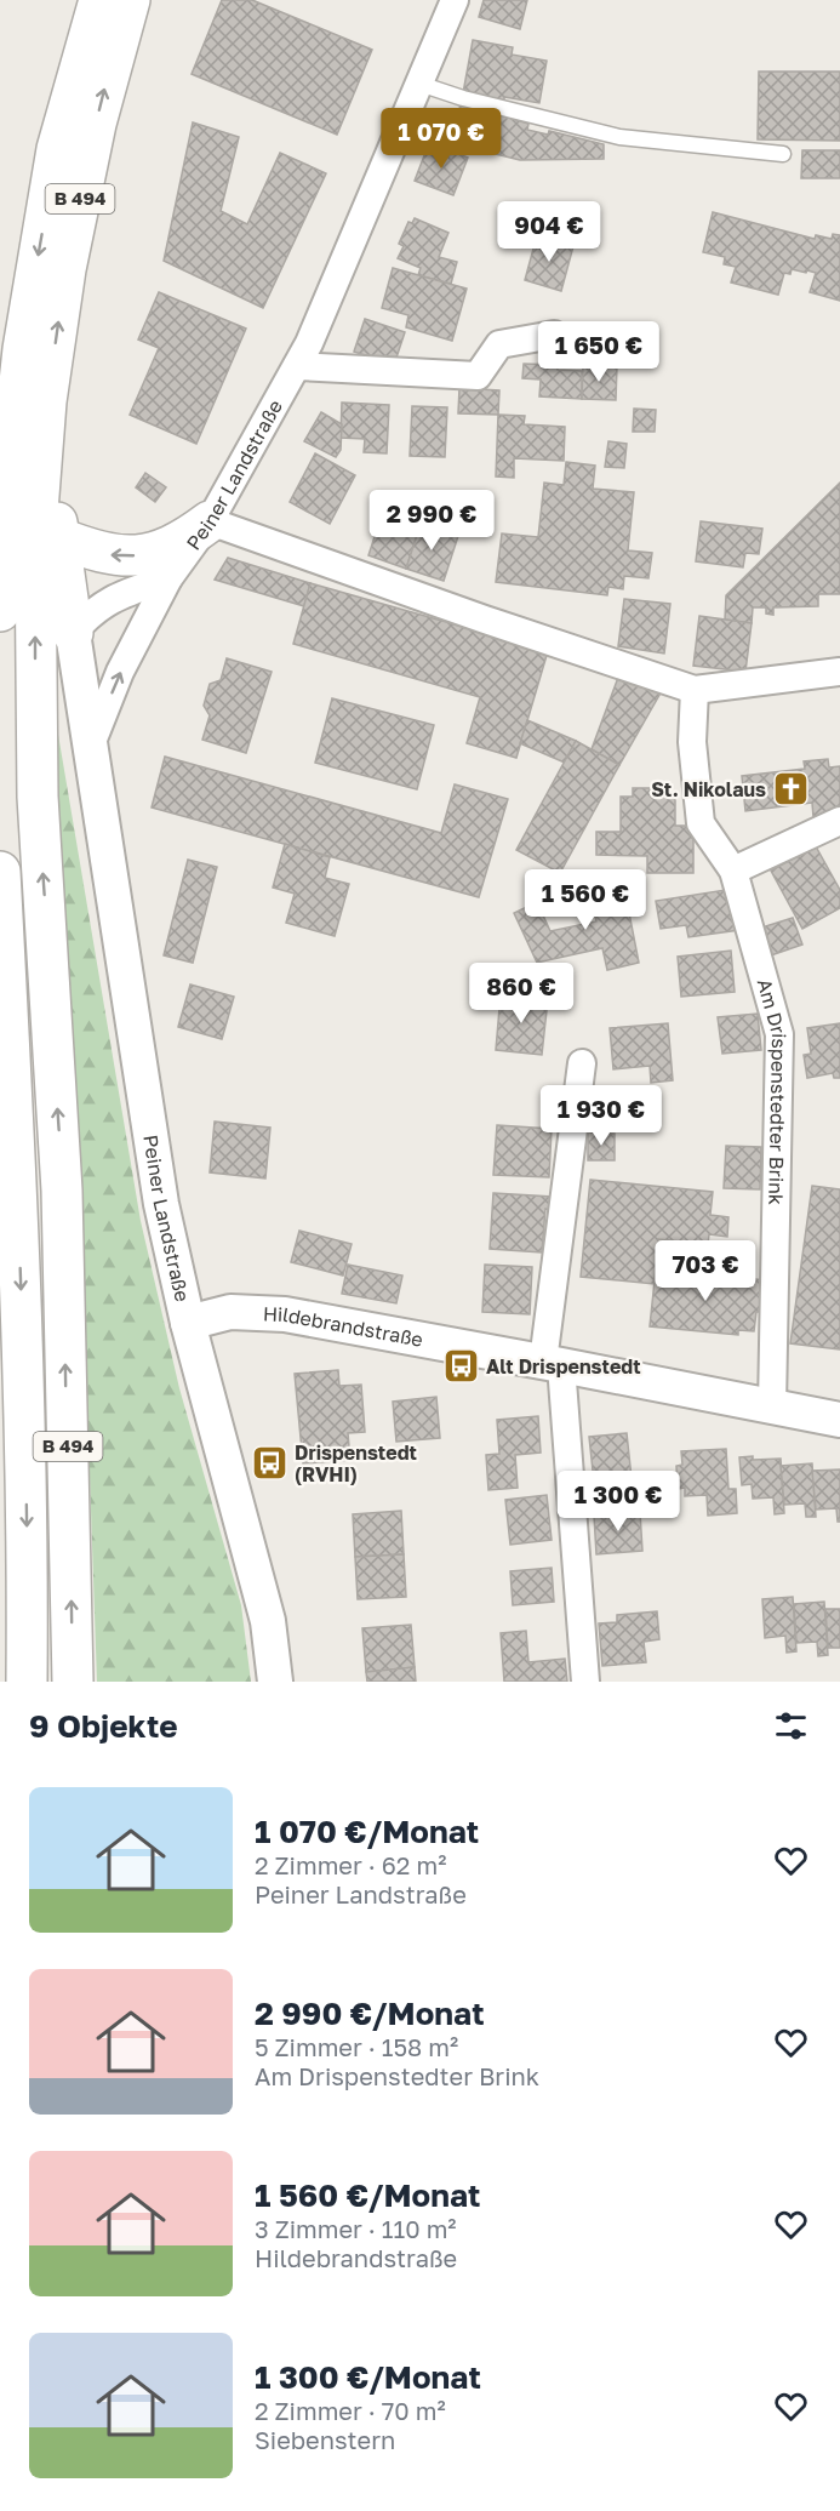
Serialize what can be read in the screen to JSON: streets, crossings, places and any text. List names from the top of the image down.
{
  "streets": {
    "highway": ["B 494"],
    "street": ["Peiner Landstraße", "Am Drispenstedter Brink", "Hildebrandstraße"]
  },
  "crossings": [
    ["Peiner Landstraße", "Hildebrandstraße"],
    ["Am Drispenstedter Brink", "Hildebrandstraße"]
  ],
  "places": {
    "church": ["St. Nikolaus"],
    "bus stop": ["Alt Drispenstedt", "Drispenstedt (RVHI)"]
  },
  "page": {
    "price": [
      "1 070 €",
      "904 €",
      "1 650 €",
      "2 990 €",
      "1 560 €",
      "860 €",
      "1 930 €",
      "703 €",
      "1 300 €"
    ],
    "heading": "9 Objekte",
    "list": [
      {
        "name": "1 070 €/Monat",
        "note": "2 Zimmer · 62 m² · Peiner Landstraße"
      },
      {
        "name": "2 990 €/Monat",
        "note": "5 Zimmer · 158 m² · Am Drispenstedter Brink"
      },
      {
        "name": "1 560 €/Monat",
        "note": "3 Zimmer · 110 m² · Hildebrandstraße"
      },
      {
        "name": "1 300 €/Monat",
        "note": "2 Zimmer · 70 m² · Siebenstern"
      }
    ]
  }
}
